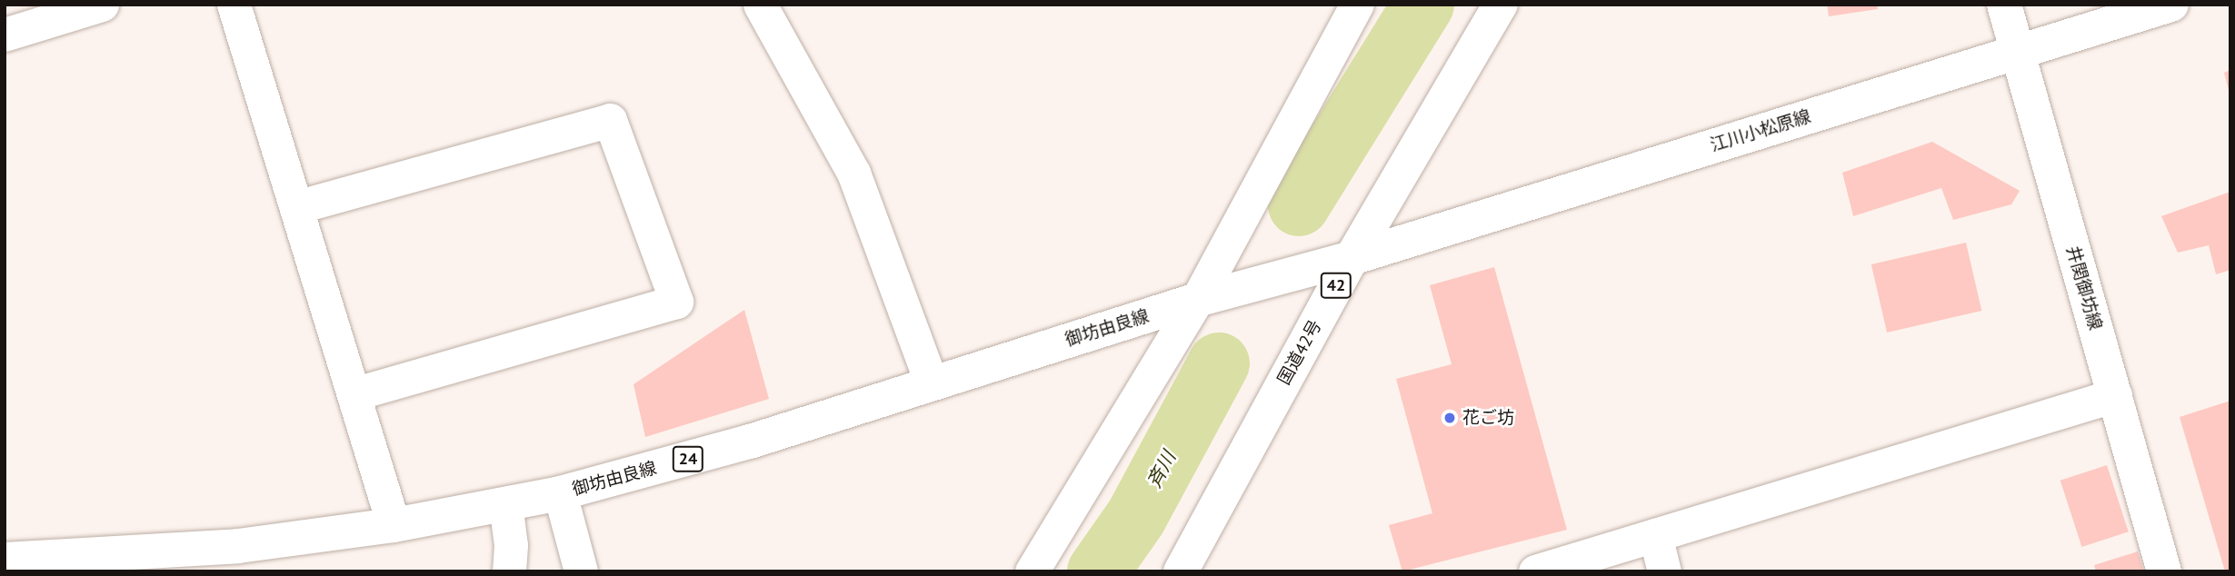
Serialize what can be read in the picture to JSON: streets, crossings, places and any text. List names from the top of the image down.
{
  "streets": {
    "main road": [
      "江川小松原線",
      "42",
      "井関御坊線",
      "御坊由良線",
      "国道42号",
      "24"
    ]
  },
  "crossings": [
    ["江川小松原線", "井関御坊線"],
    ["江川小松原線", "御坊由良線"],
    ["江川小松原線", "国道42号"],
    ["御坊由良線", "国道42号"]
  ],
  "water": ["斉川"],
  "places": ["花ご坊"]
}
